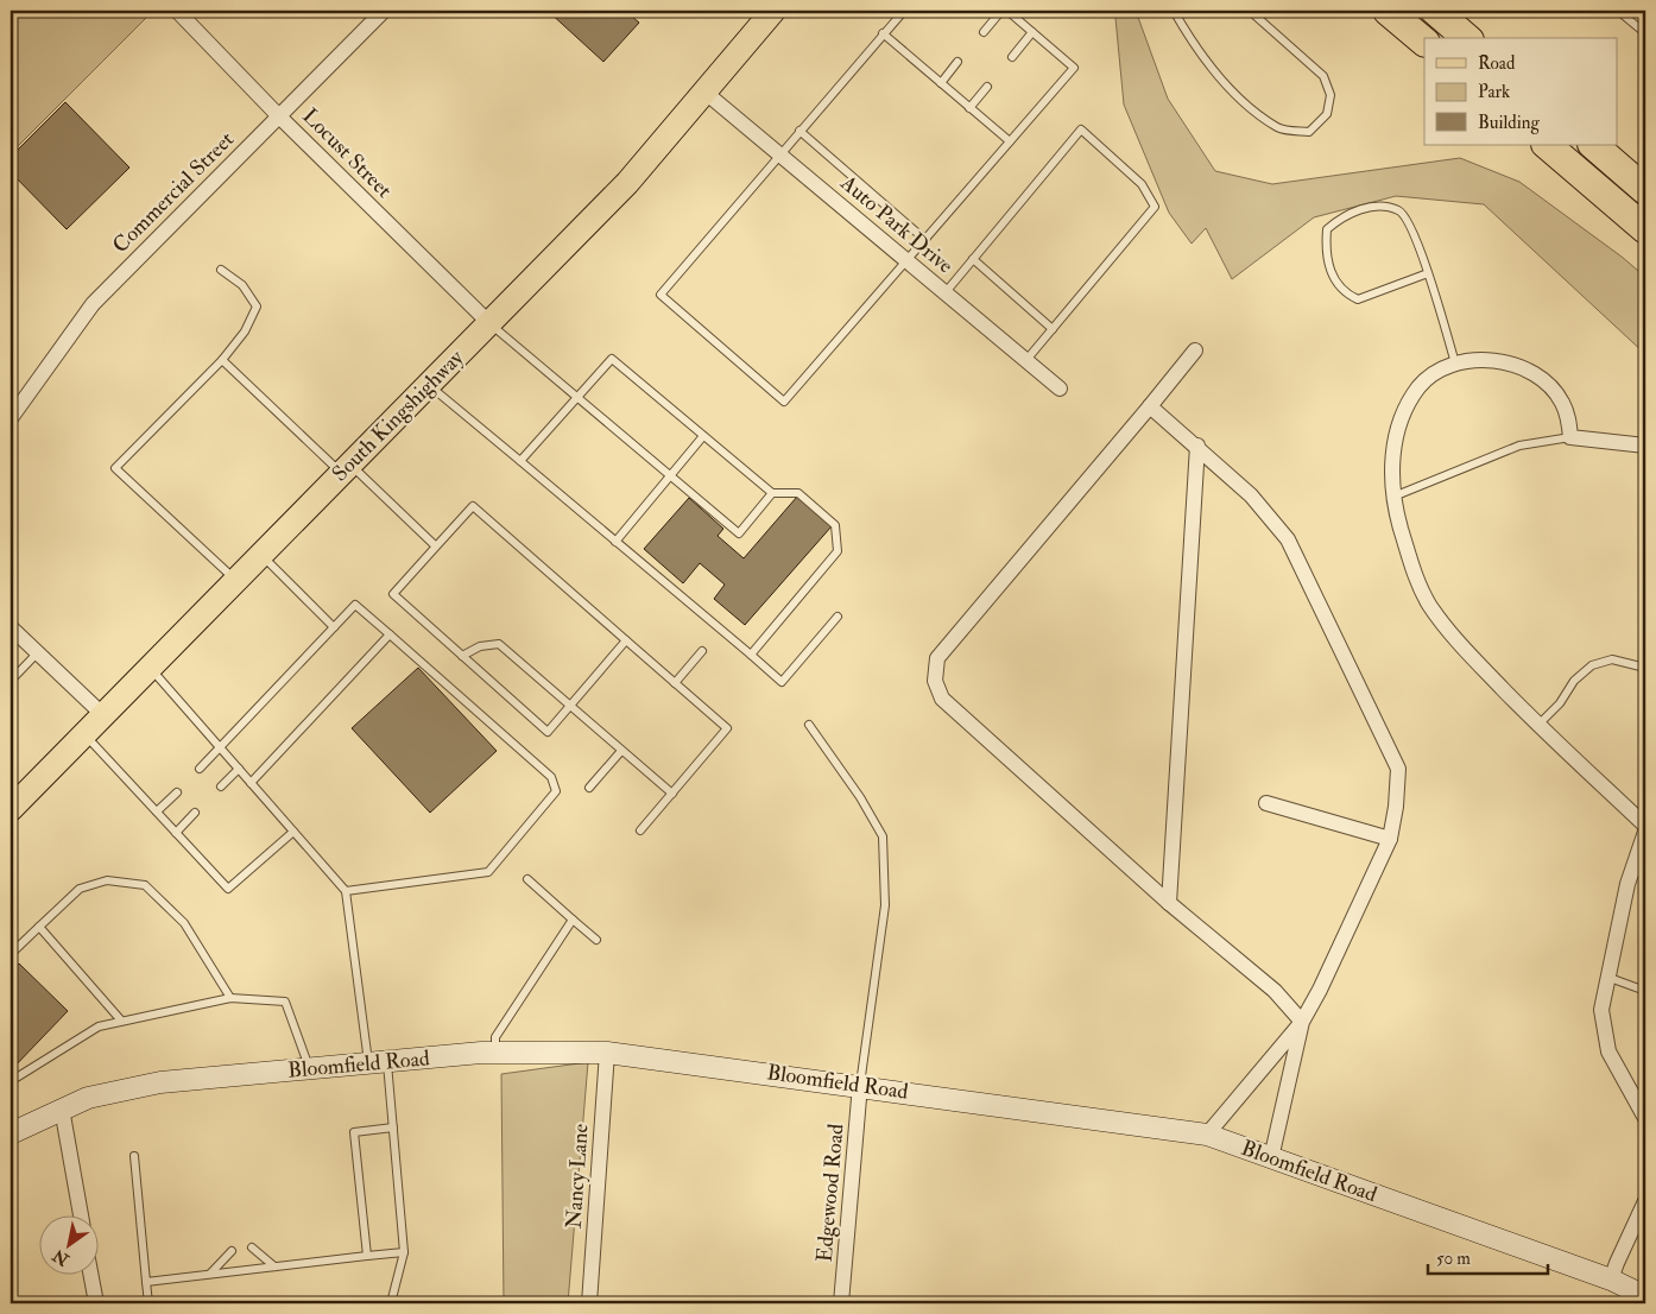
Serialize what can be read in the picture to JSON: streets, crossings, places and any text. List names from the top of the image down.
{
  "streets": {
    "main road": ["South Kingshighway"],
    "street": [
      "Locust Street",
      "Commercial Street",
      "Auto Park Drive",
      "Bloomfield Road",
      "Nancy Lane",
      "Edgewood Road"
    ]
  },
  "crossings": [
    ["Locust Street", "Commercial Street"],
    ["Locust Street", "South Kingshighway"],
    ["Auto Park Drive", "South Kingshighway"],
    ["Bloomfield Road", "Nancy Lane"],
    ["Bloomfield Road", "Edgewood Road"]
  ],
  "legend": ["Road", "Park", "Building"],
  "scale_bar": "50 m",
  "north": "bottom left"
}
